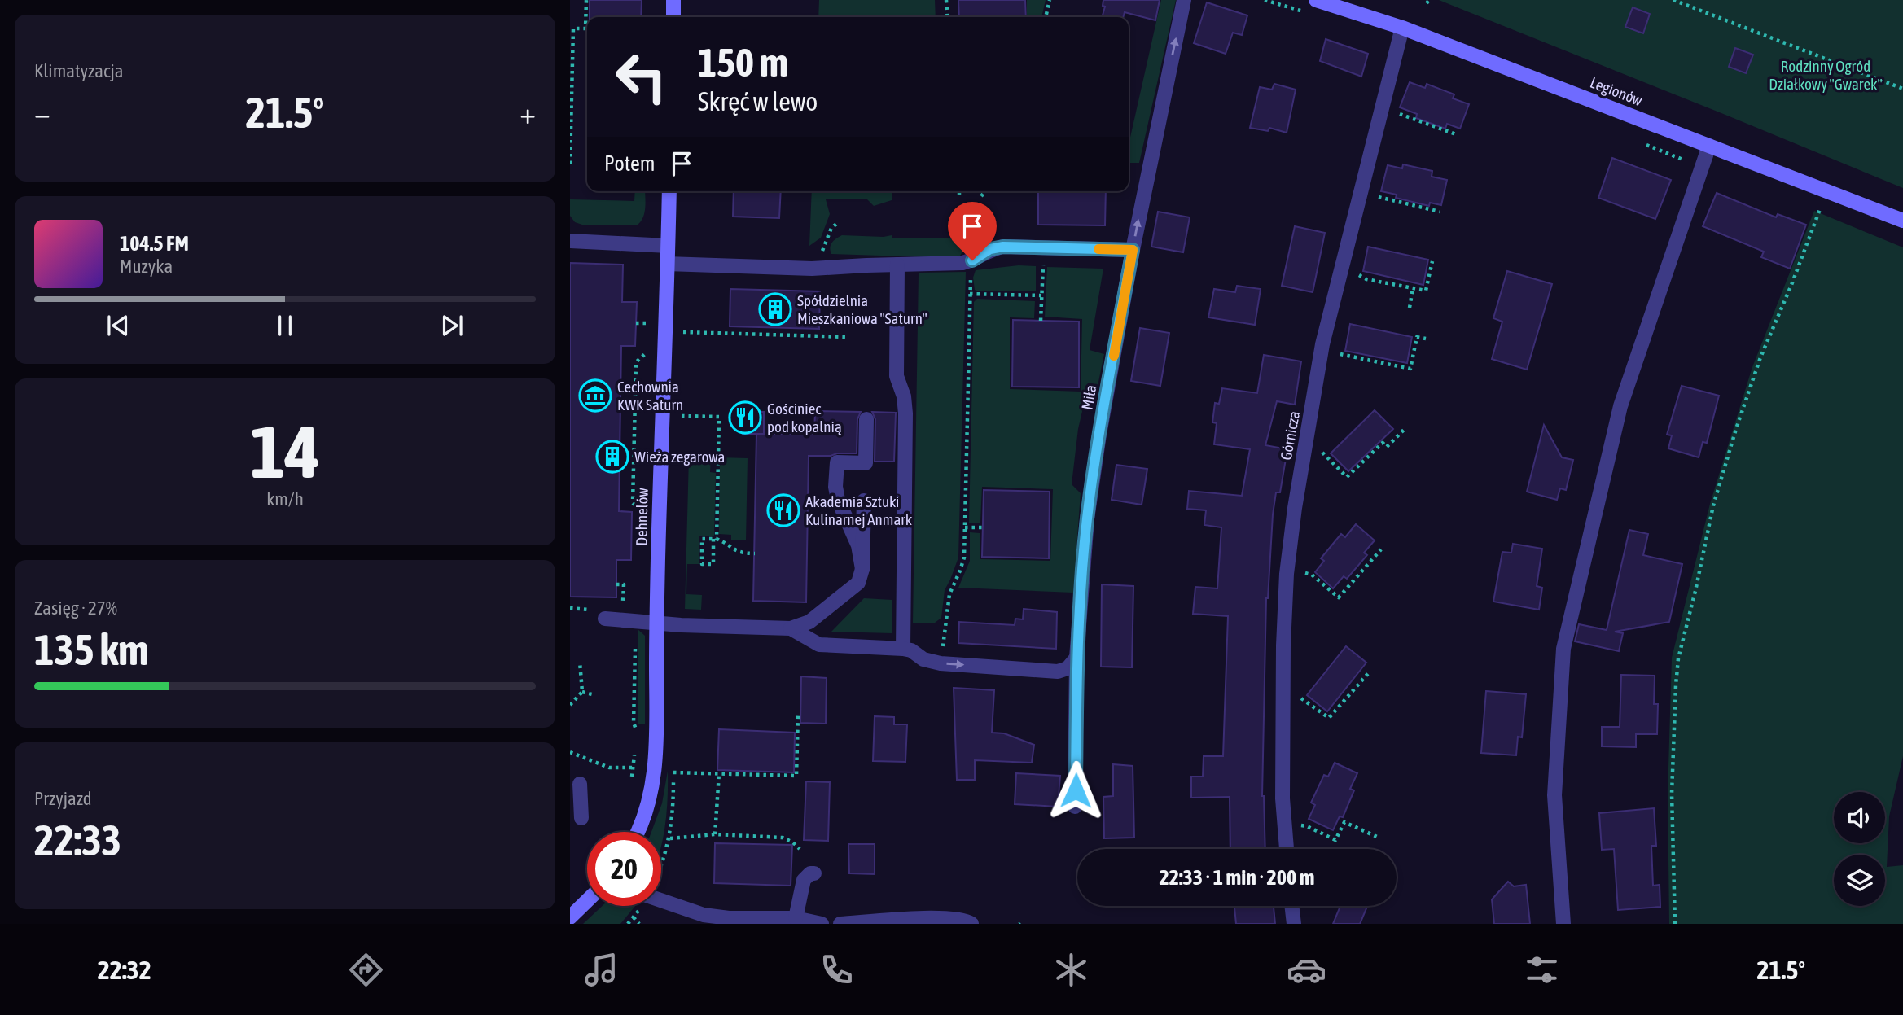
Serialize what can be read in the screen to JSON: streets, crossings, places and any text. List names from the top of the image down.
{
  "streets": {
    "street": [
      "Legionów",
      "Miła",
      "Górnicza",
      "Dehnelów"
    ]
  },
  "crossings": [
    ["Legionów", "Górnicza"]
  ],
  "parks": ["Rodzinny Ogród Działkowy \"Gwarek\""],
  "places": {
    "building": ["Spółdzielnia Mieszkaniowa \"Saturn\"", "Wieża zegarowa"],
    "museum": ["Cechownia KWK Saturn"],
    "restaurant": ["Gościniec pod kopalnią", "Akademia Sztuki Kulinarnej Anmark"]
  },
  "page": {
    "tile": [
      "Klimatyzacja",
      ["14", "km/h"],
      ["Zasięg · 27%", "135 km"],
      ["Przyjazd", "22:33"]
    ],
    "turn": ["150 m", "Skręć w lewo"],
    "heat": ["−", "21.5°", "+"],
    "then": "Potem",
    "song": ["104.5 FM", "Muzyka"],
    "limit": "20",
    "trip": "22:33 · 1 min · 200 m",
    "tabs": ["22:32", "21.5°"]
  }
}
